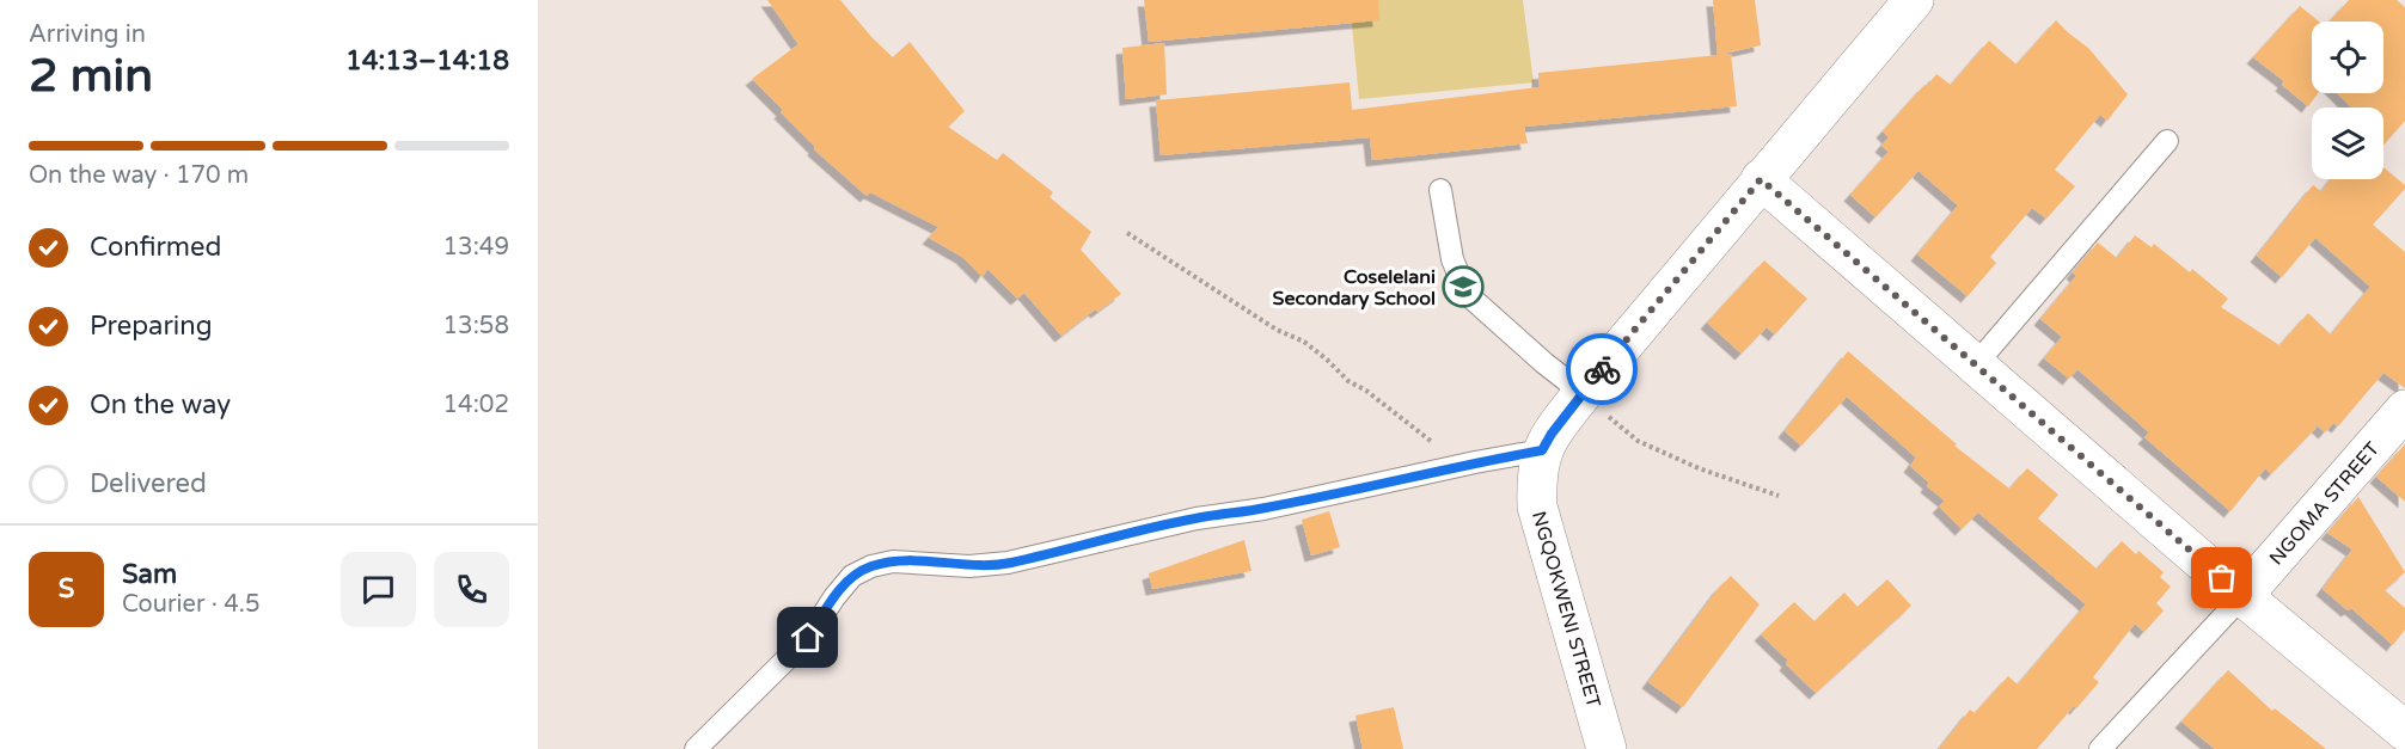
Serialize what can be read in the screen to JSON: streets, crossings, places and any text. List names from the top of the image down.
{
  "streets": {
    "street": ["NGOMA STREET", "NGQOKWENI STREET"]
  },
  "places": {
    "school or university": ["Coselelani Secondary School"]
  },
  "page": {
    "heading": ["2 min", "Arriving in", "14:13–14:18"],
    "panel": ["Sam", "Courier · 4.5"],
    "bar": "On the way · 170 m",
    "list": [
      ["Confirmed", "13:49"],
      ["Preparing", "13:58"],
      ["On the way", "14:02"],
      "Delivered"
    ],
    "round": "S"
  }
}
